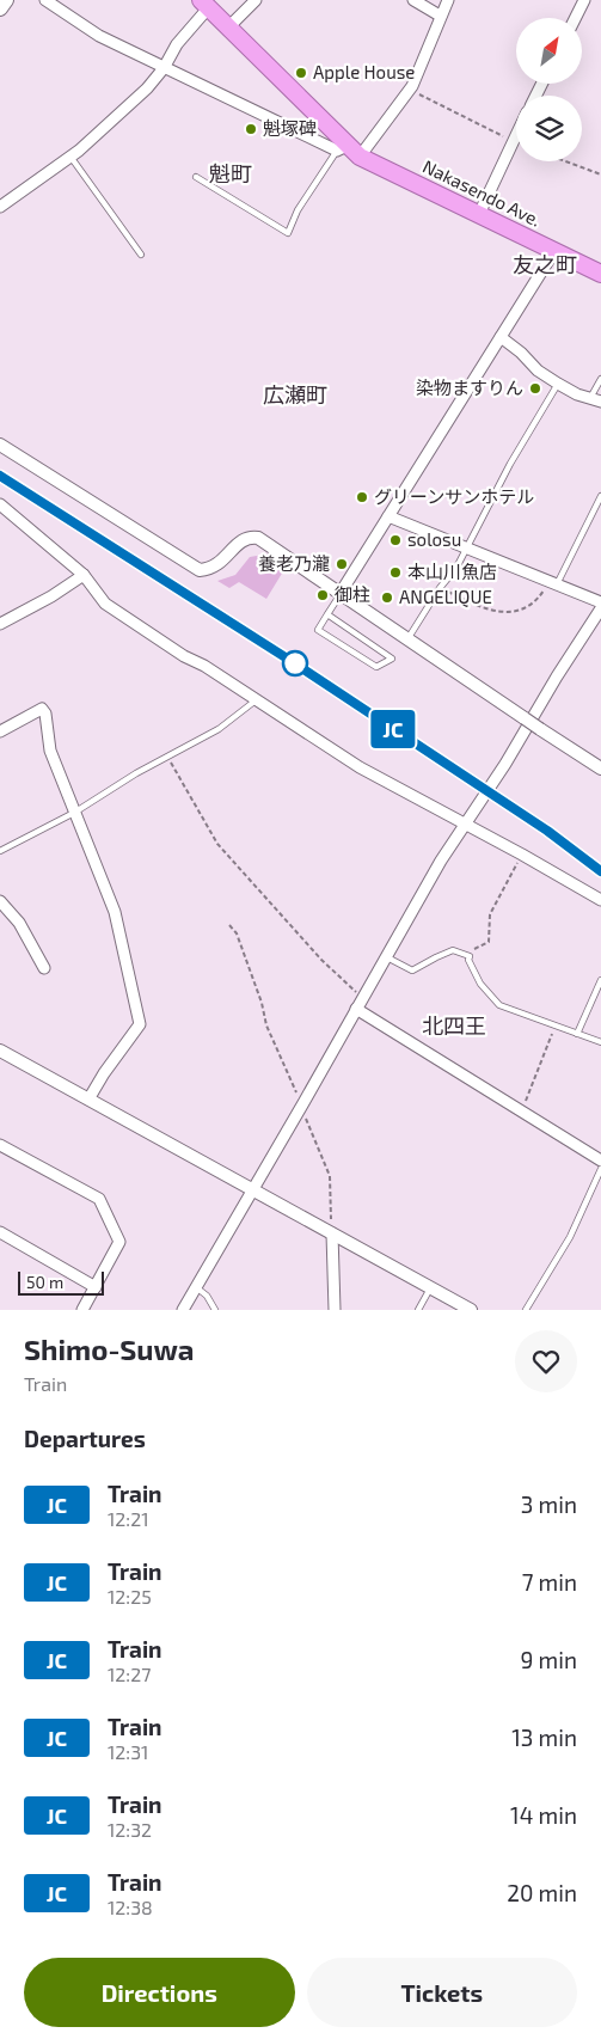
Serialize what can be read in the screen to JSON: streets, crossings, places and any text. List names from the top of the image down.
{
  "streets": {
    "highway": ["Nakasendo Ave."]
  },
  "districts": [
    "魁町",
    "友之町",
    "広瀬町",
    "北四王"
  ],
  "places": [
    "Apple House",
    "魁塚碑",
    "染物ますりん",
    "グリーンサンホテル",
    "solosu",
    "養老乃瀧",
    "本山川魚店",
    "御柱",
    "ANGELIQUE"
  ],
  "scale_bar": "50 m",
  "north": "top right",
  "page": {
    "on_map": "JC",
    "scale": "50 m",
    "heading": [
      ["Shimo-Suwa", "Train"],
      "Departures"
    ],
    "list": [
      {
        "mark": "JC",
        "name": "Train",
        "note": "12:21",
        "value": "3 min"
      },
      {
        "mark": "JC",
        "name": "Train",
        "note": "12:25",
        "value": "7 min"
      },
      {
        "mark": "JC",
        "name": "Train",
        "note": "12:27",
        "value": "9 min"
      },
      {
        "mark": "JC",
        "name": "Train",
        "note": "12:31",
        "value": "13 min"
      },
      {
        "mark": "JC",
        "name": "Train",
        "note": "12:32",
        "value": "14 min"
      },
      {
        "mark": "JC",
        "name": "Train",
        "note": "12:38",
        "value": "20 min"
      }
    ],
    "buttons": ["Directions", "Tickets"]
  }
}
